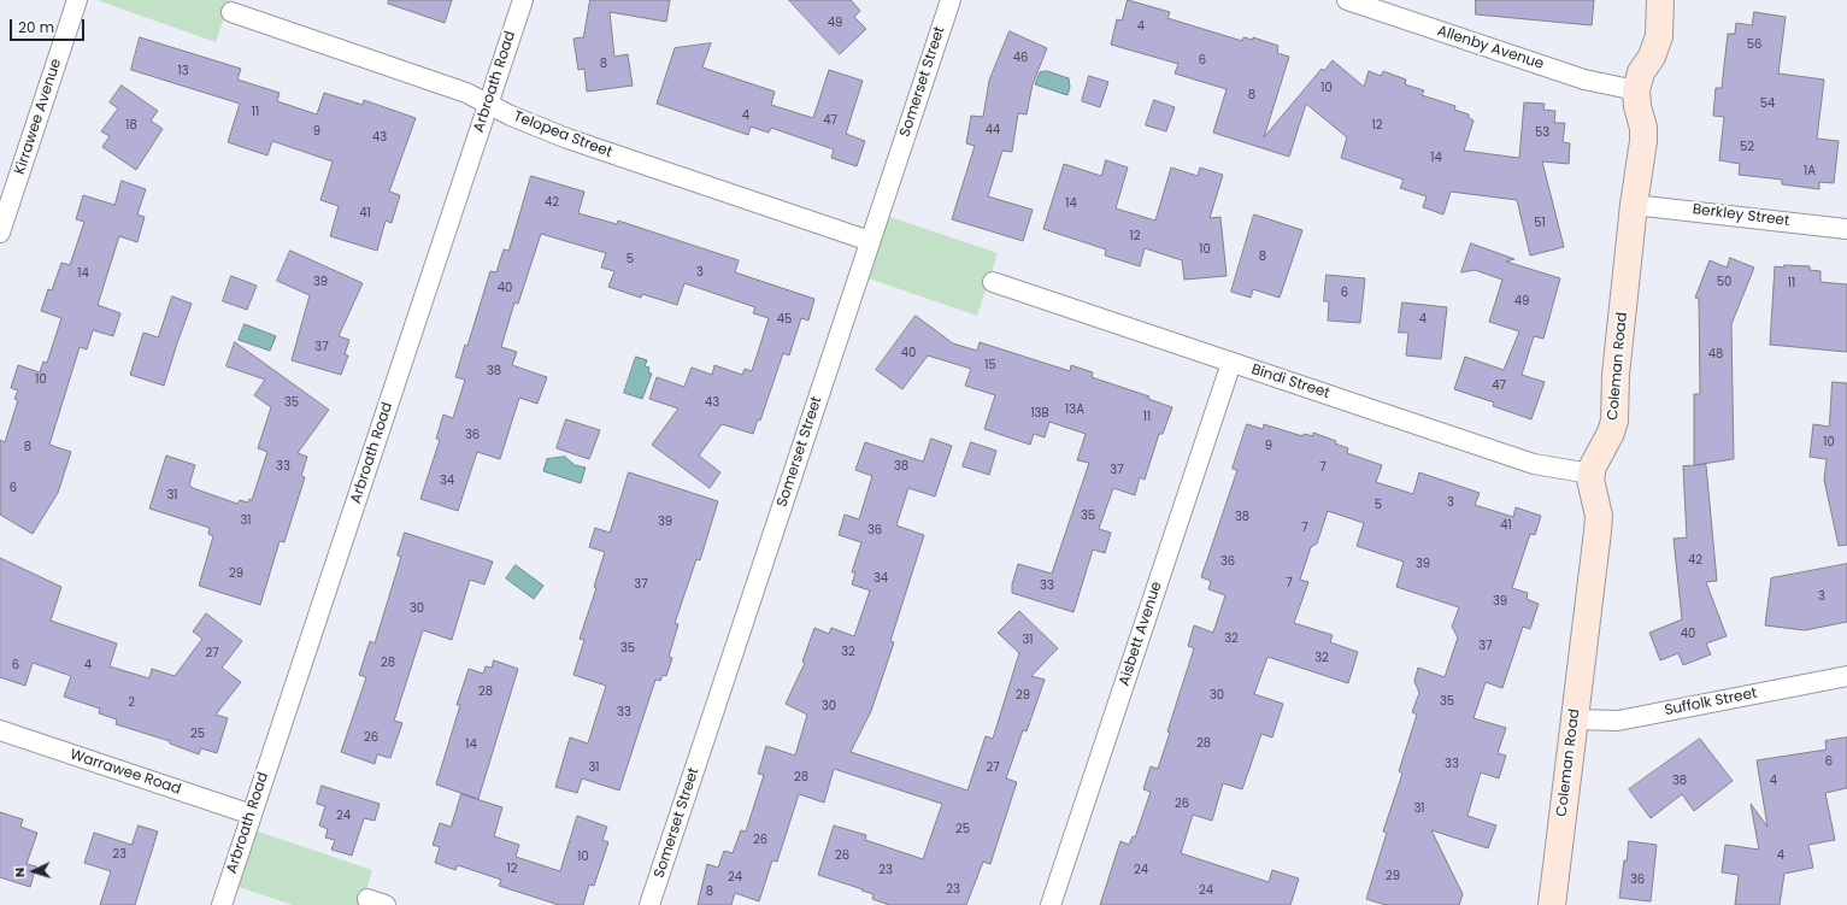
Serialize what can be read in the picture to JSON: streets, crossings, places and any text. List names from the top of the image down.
{
  "streets": {
    "street": [
      "Allenby Avenue",
      "Arbroath Road",
      "Somerset Street",
      "Kirrawee Avenue",
      "Telopea Street",
      "Berkley Street",
      "Coleman Road",
      "Bindi Street",
      "Aisbett Avenue",
      "Suffolk Street",
      "Warrawee Road"
    ]
  },
  "crossings": [
    ["Allenby Avenue", "Coleman Road"],
    ["Arbroath Road", "Telopea Street"],
    ["Arbroath Road", "Warrawee Road"],
    ["Somerset Street", "Telopea Street"],
    ["Berkley Street", "Coleman Road"],
    ["Coleman Road", "Bindi Street"],
    ["Coleman Road", "Suffolk Street"],
    ["Bindi Street", "Aisbett Avenue"]
  ],
  "house_numbers": [
    "49",
    "4",
    "56",
    "46",
    "6",
    "8",
    "13",
    "10",
    "8",
    "54",
    "11",
    "4",
    "47",
    "18",
    "12",
    "44",
    "9",
    "53",
    "43",
    "52",
    "14",
    "1A",
    "42",
    "14",
    "41",
    "51",
    "12",
    "10",
    "8",
    "5",
    "3",
    "14",
    "39",
    "50",
    "11",
    "40",
    "6",
    "49",
    "45",
    "4",
    "37",
    "40",
    "48",
    "15",
    "38",
    "10",
    "47",
    "35",
    "43",
    "13A",
    "13B",
    "11",
    "36",
    "10",
    "9",
    "8",
    "33",
    "38",
    "7",
    "37",
    "34",
    "6",
    "31",
    "3",
    "5",
    "35",
    "38",
    "31",
    "39",
    "41",
    "7",
    "36",
    "42",
    "36",
    "39",
    "29",
    "34",
    "7",
    "37",
    "33",
    "3",
    "39",
    "30",
    "40",
    "32",
    "31",
    "37",
    "35",
    "32",
    "27",
    "32",
    "28",
    "6",
    "4",
    "28",
    "29",
    "30",
    "35",
    "2",
    "30",
    "33",
    "25",
    "26",
    "28",
    "14",
    "6",
    "33",
    "31",
    "27",
    "28",
    "38",
    "4",
    "26",
    "31",
    "24",
    "25",
    "26",
    "23",
    "26",
    "4",
    "10",
    "12",
    "23",
    "24",
    "29",
    "24",
    "36",
    "23",
    "24",
    "8"
  ],
  "scale_bar": "20 m",
  "north": "left"
}
